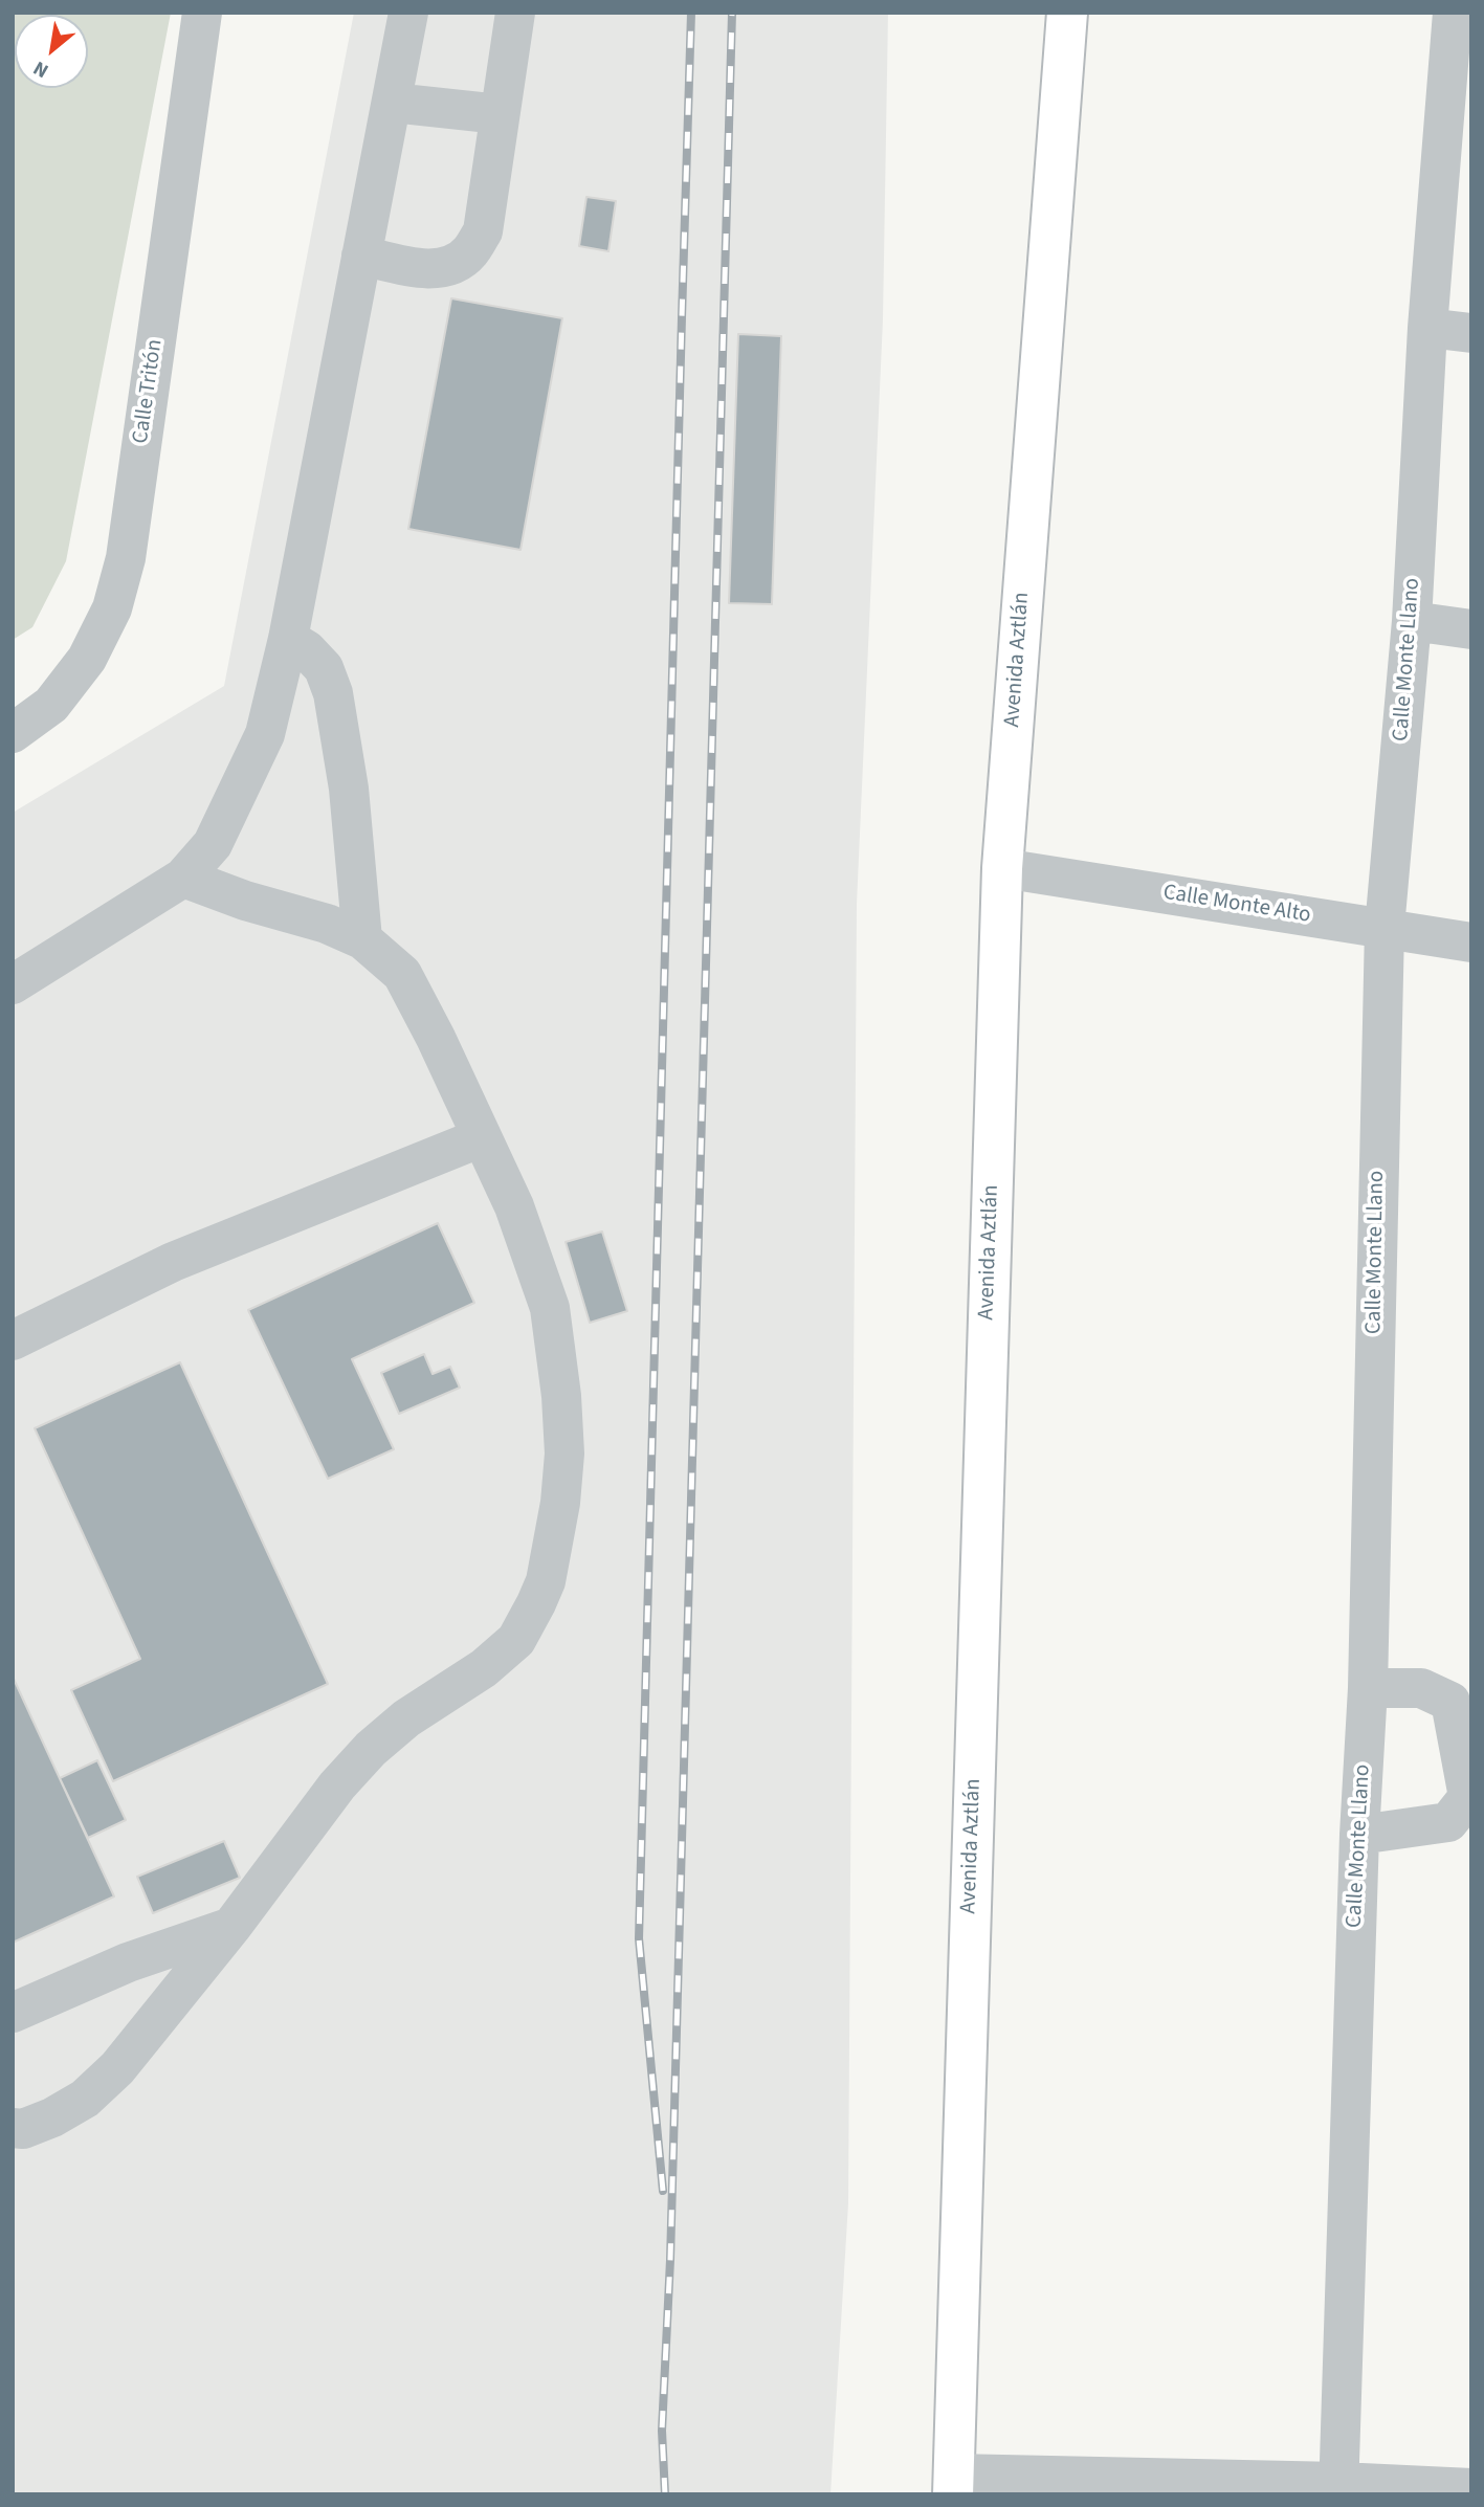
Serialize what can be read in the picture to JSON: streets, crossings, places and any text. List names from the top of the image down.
{
  "streets": {
    "main road": ["Avenida Aztlán"],
    "street": ["Calle Tritón", "Calle Monte Llano", "Calle Monte Alto"]
  },
  "crossings": [
    ["Avenida Aztlán", "Calle Monte Alto"],
    ["Calle Monte Llano", "Calle Monte Alto"]
  ],
  "north": "bottom left"
}
